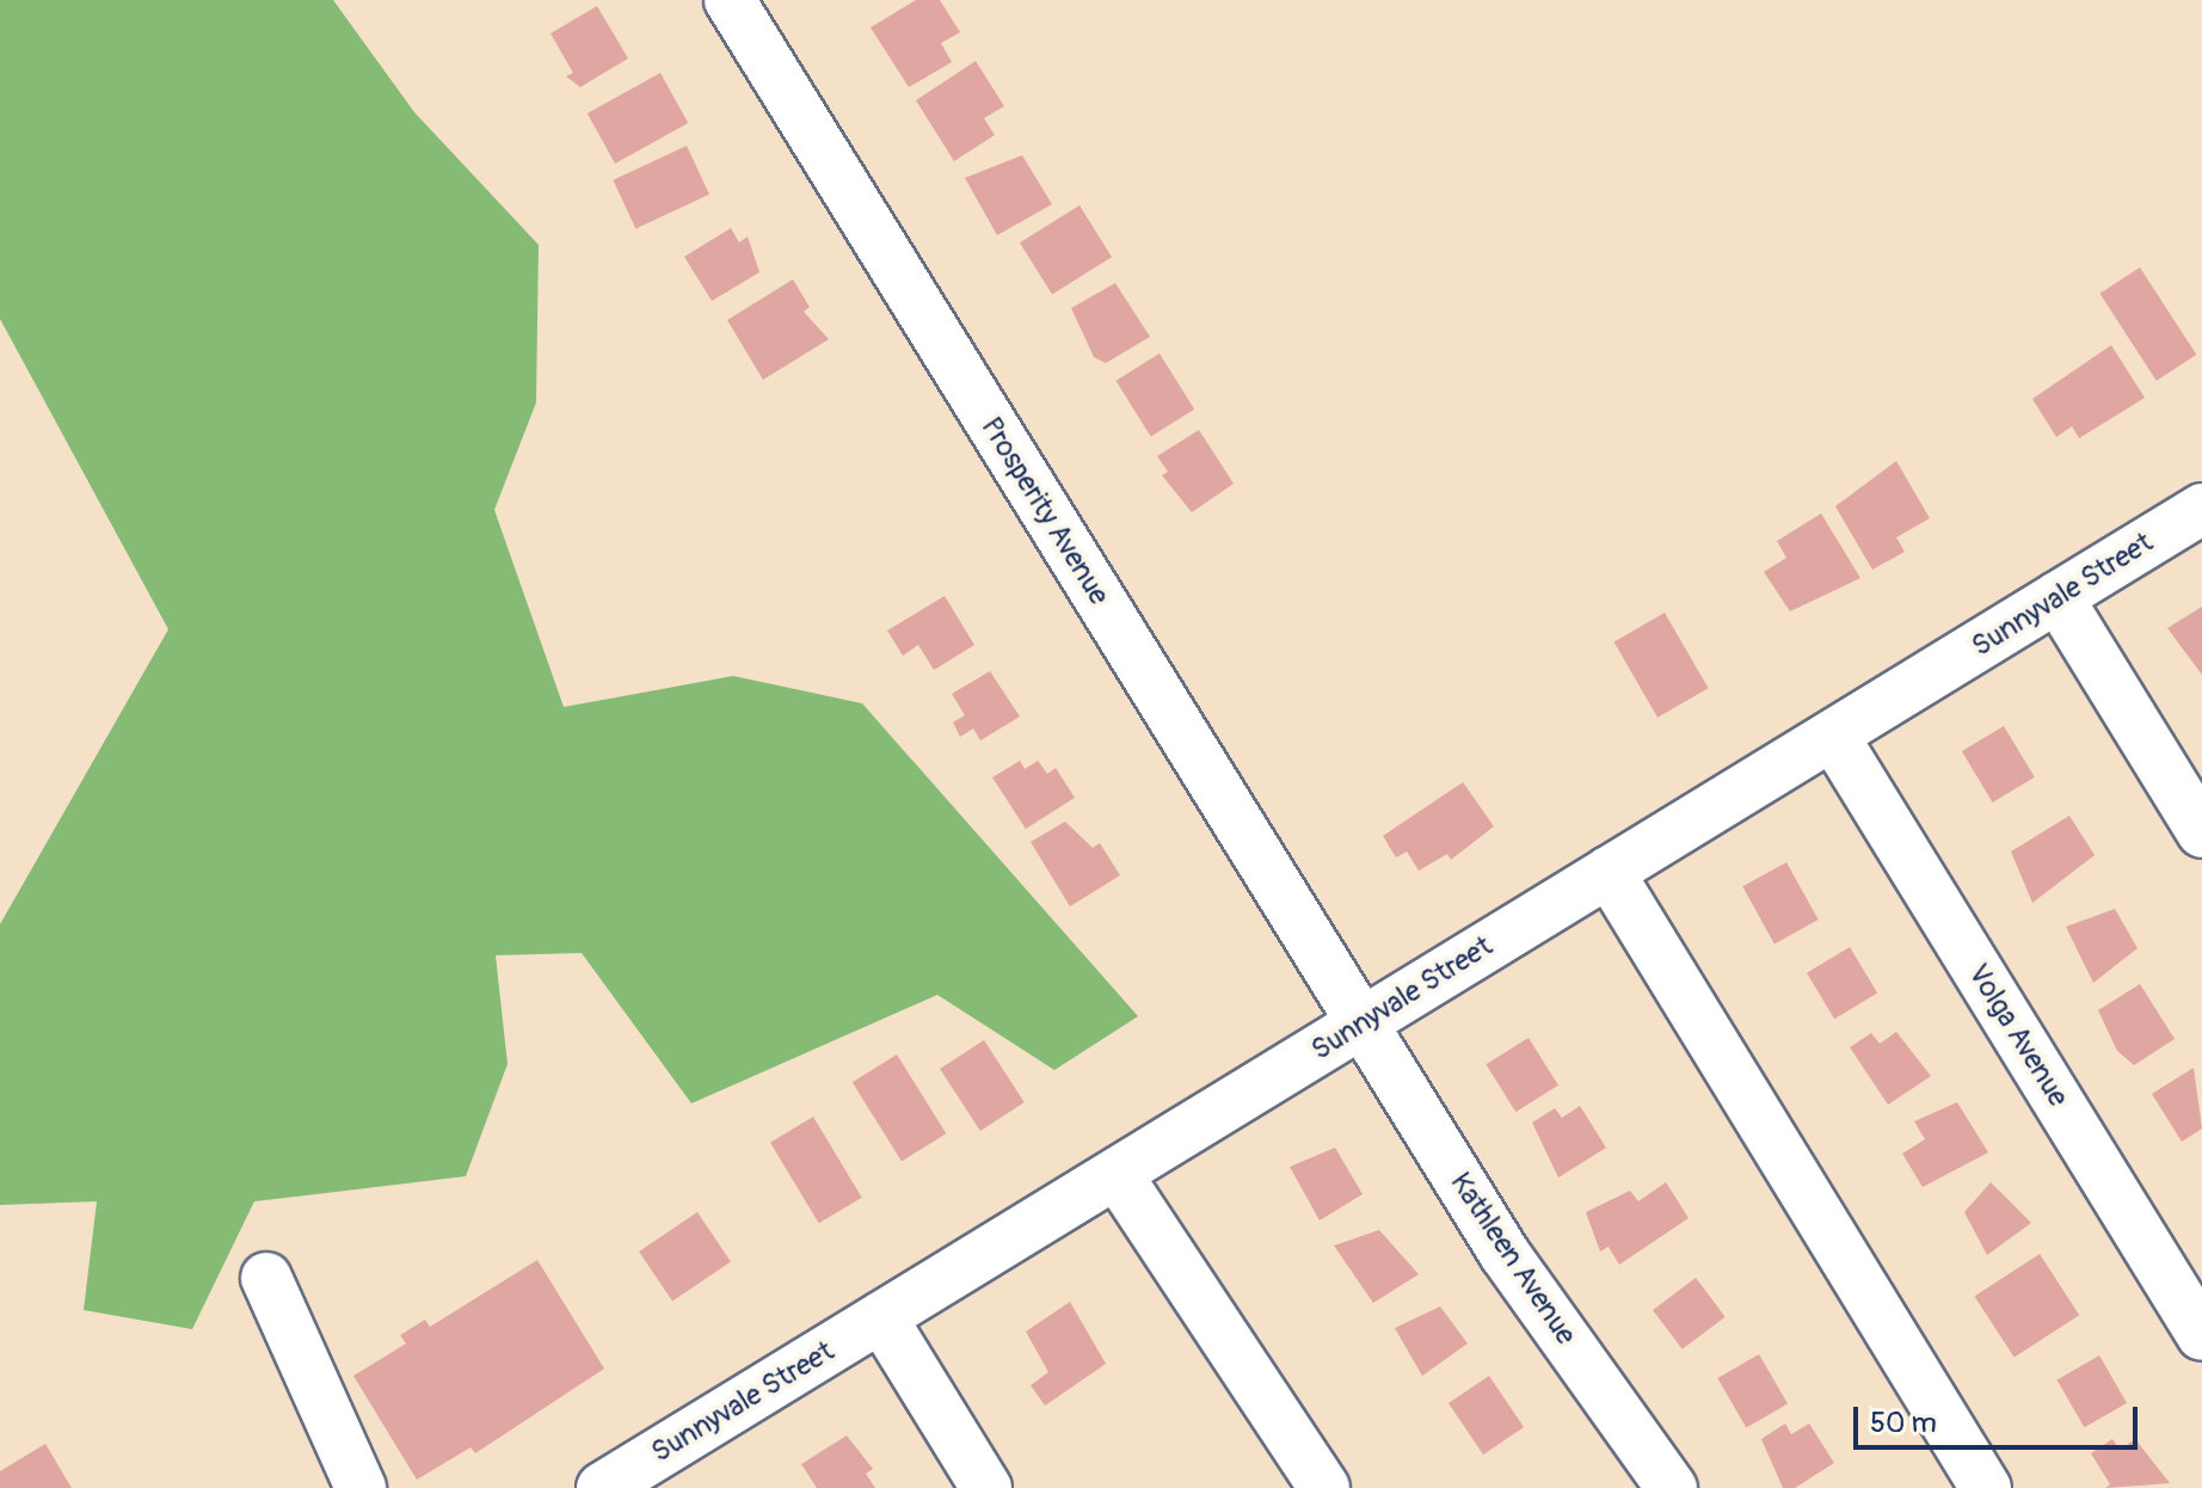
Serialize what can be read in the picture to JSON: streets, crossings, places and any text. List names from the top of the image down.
{
  "streets": {
    "street": [
      "Prosperity Avenue",
      "Sunnyvale Street",
      "Volga Avenue",
      "Kathleen Avenue"
    ]
  },
  "crossings": [
    ["Prosperity Avenue", "Sunnyvale Street"],
    ["Prosperity Avenue", "Kathleen Avenue"],
    ["Sunnyvale Street", "Volga Avenue"],
    ["Sunnyvale Street", "Kathleen Avenue"]
  ],
  "scale_bar": "50 m"
}
